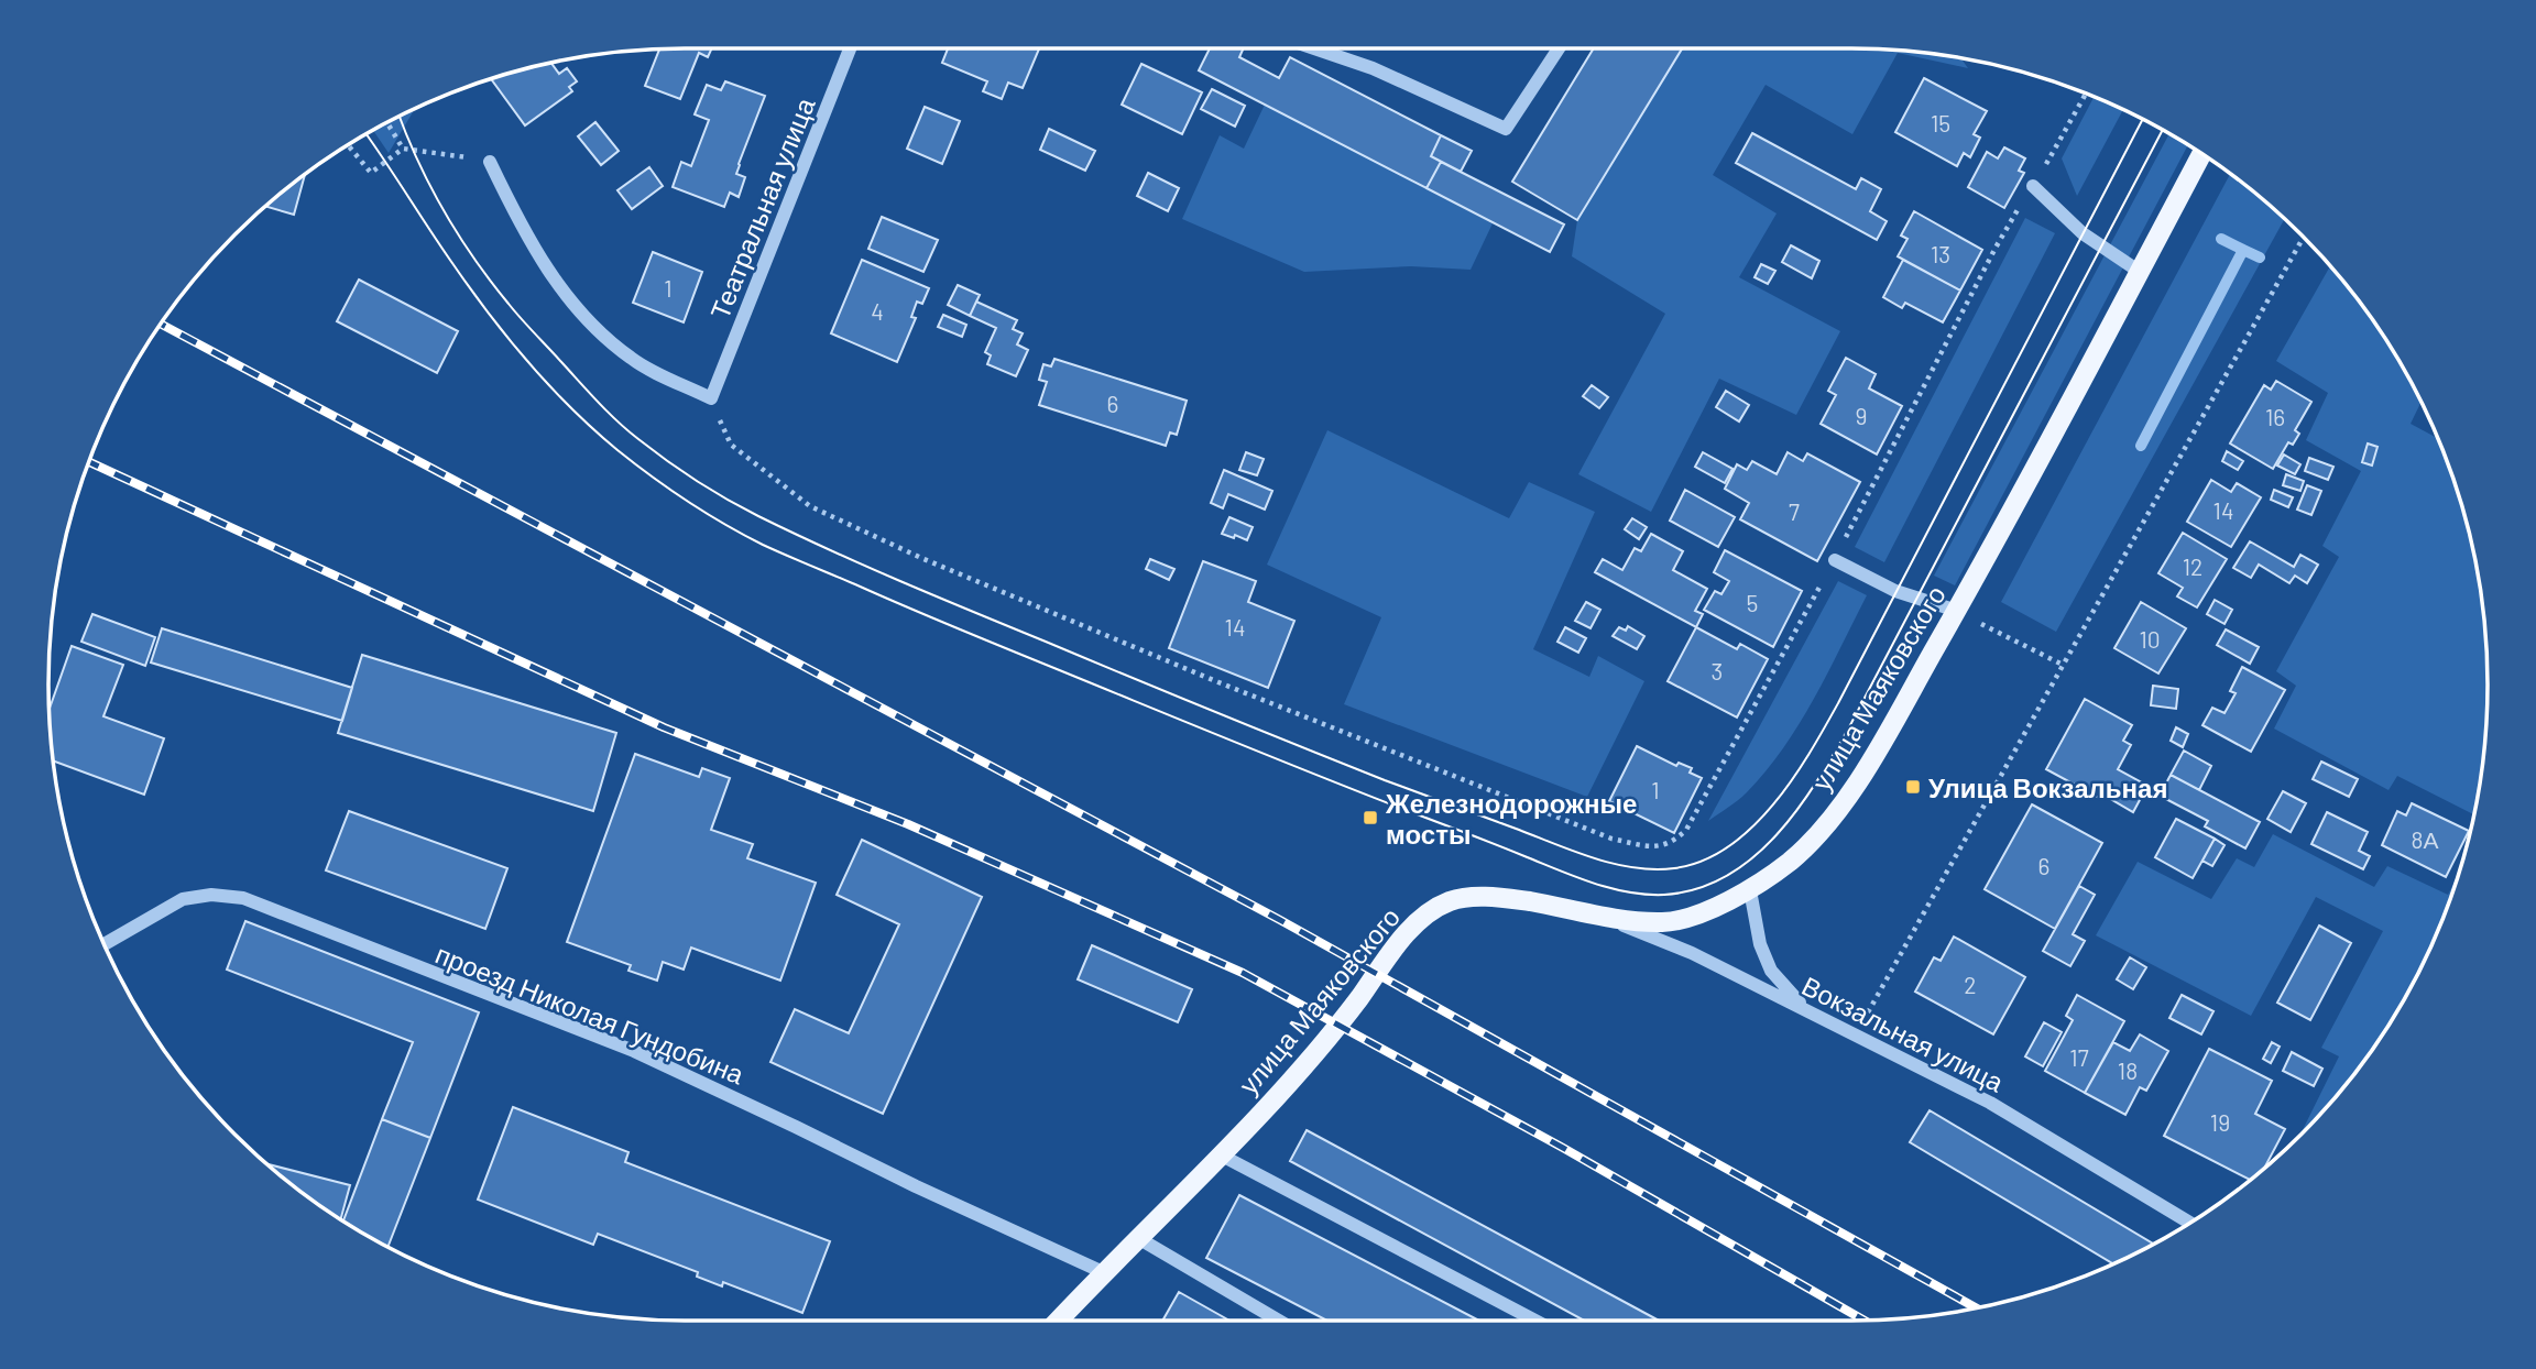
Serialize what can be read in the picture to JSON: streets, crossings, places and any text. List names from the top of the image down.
{
  "streets": {
    "main road": ["улица Маяковского"],
    "street": ["Театральная улица", "проезд Николая Гундобина", "Вокзальная улица"]
  },
  "crossings": [
    ["улица Маяковского", "проезд Николая Гундобина"],
    ["улица Маяковского", "Вокзальная улица"]
  ],
  "places": {
    "transit": ["Улица Вокзальная", "Железнодорожные мосты"]
  },
  "house_numbers": [
    "15",
    "13",
    "1",
    "4",
    "6",
    "9",
    "16",
    "14",
    "7",
    "12",
    "5",
    "14",
    "10",
    "3",
    "1",
    "8А",
    "6",
    "2",
    "17",
    "18",
    "19"
  ]
}
